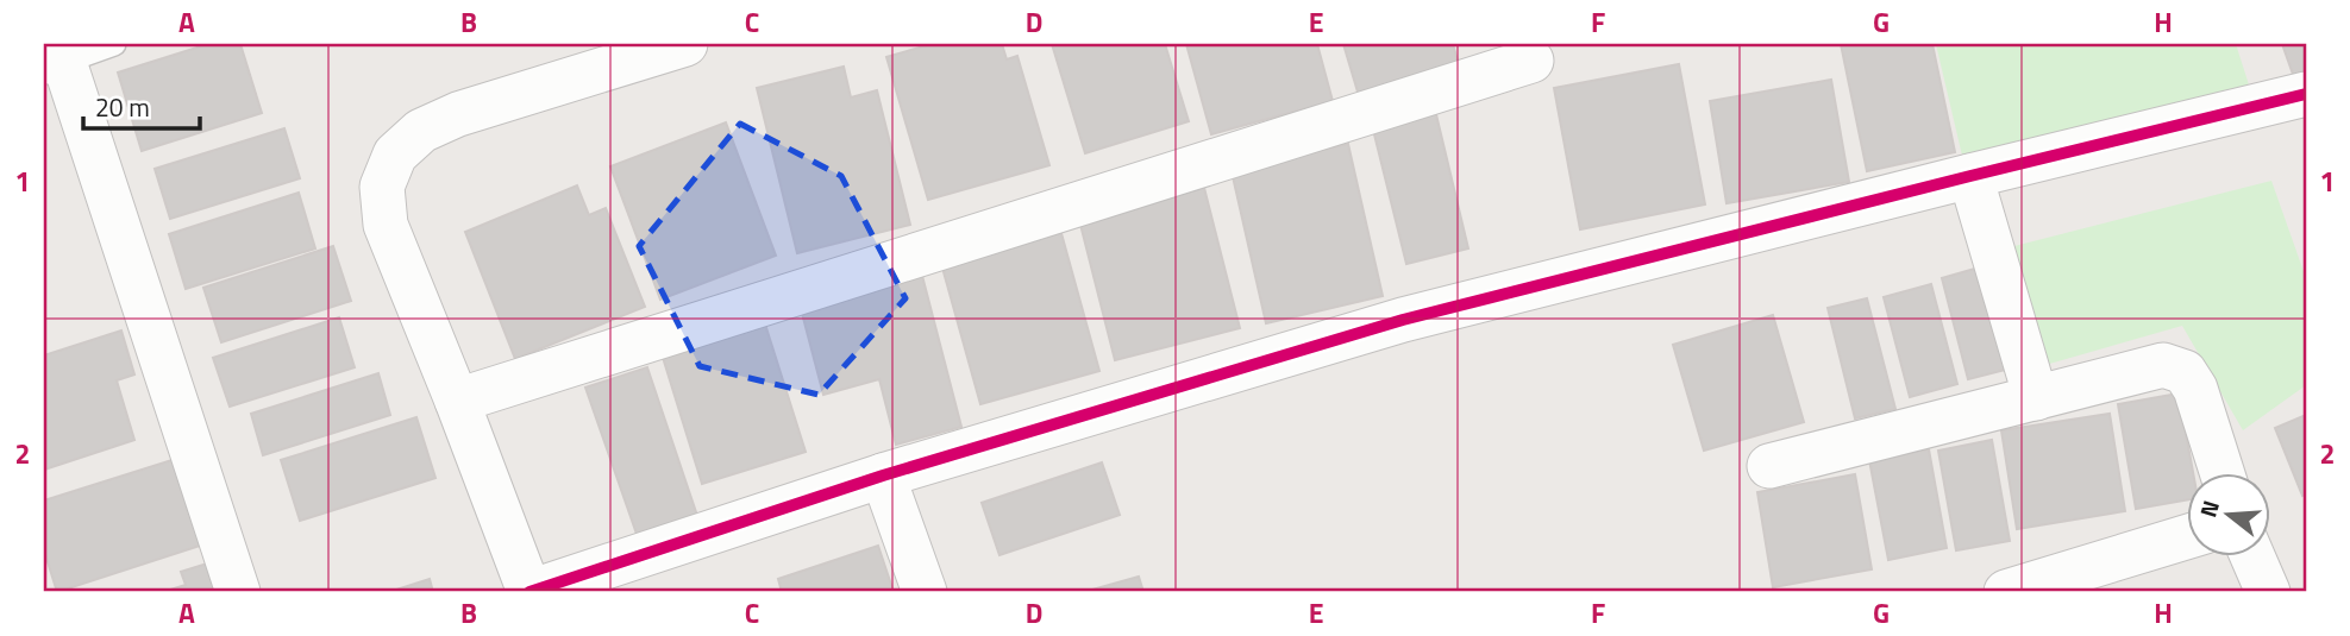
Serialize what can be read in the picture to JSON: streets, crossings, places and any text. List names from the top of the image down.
{
  "scale_bar": "20 m",
  "north": "left",
  "grid": {
    "columns": [
      "A",
      "B",
      "C",
      "D",
      "E",
      "F",
      "G",
      "H"
    ],
    "rows": ["1", "2"]
  }
}
